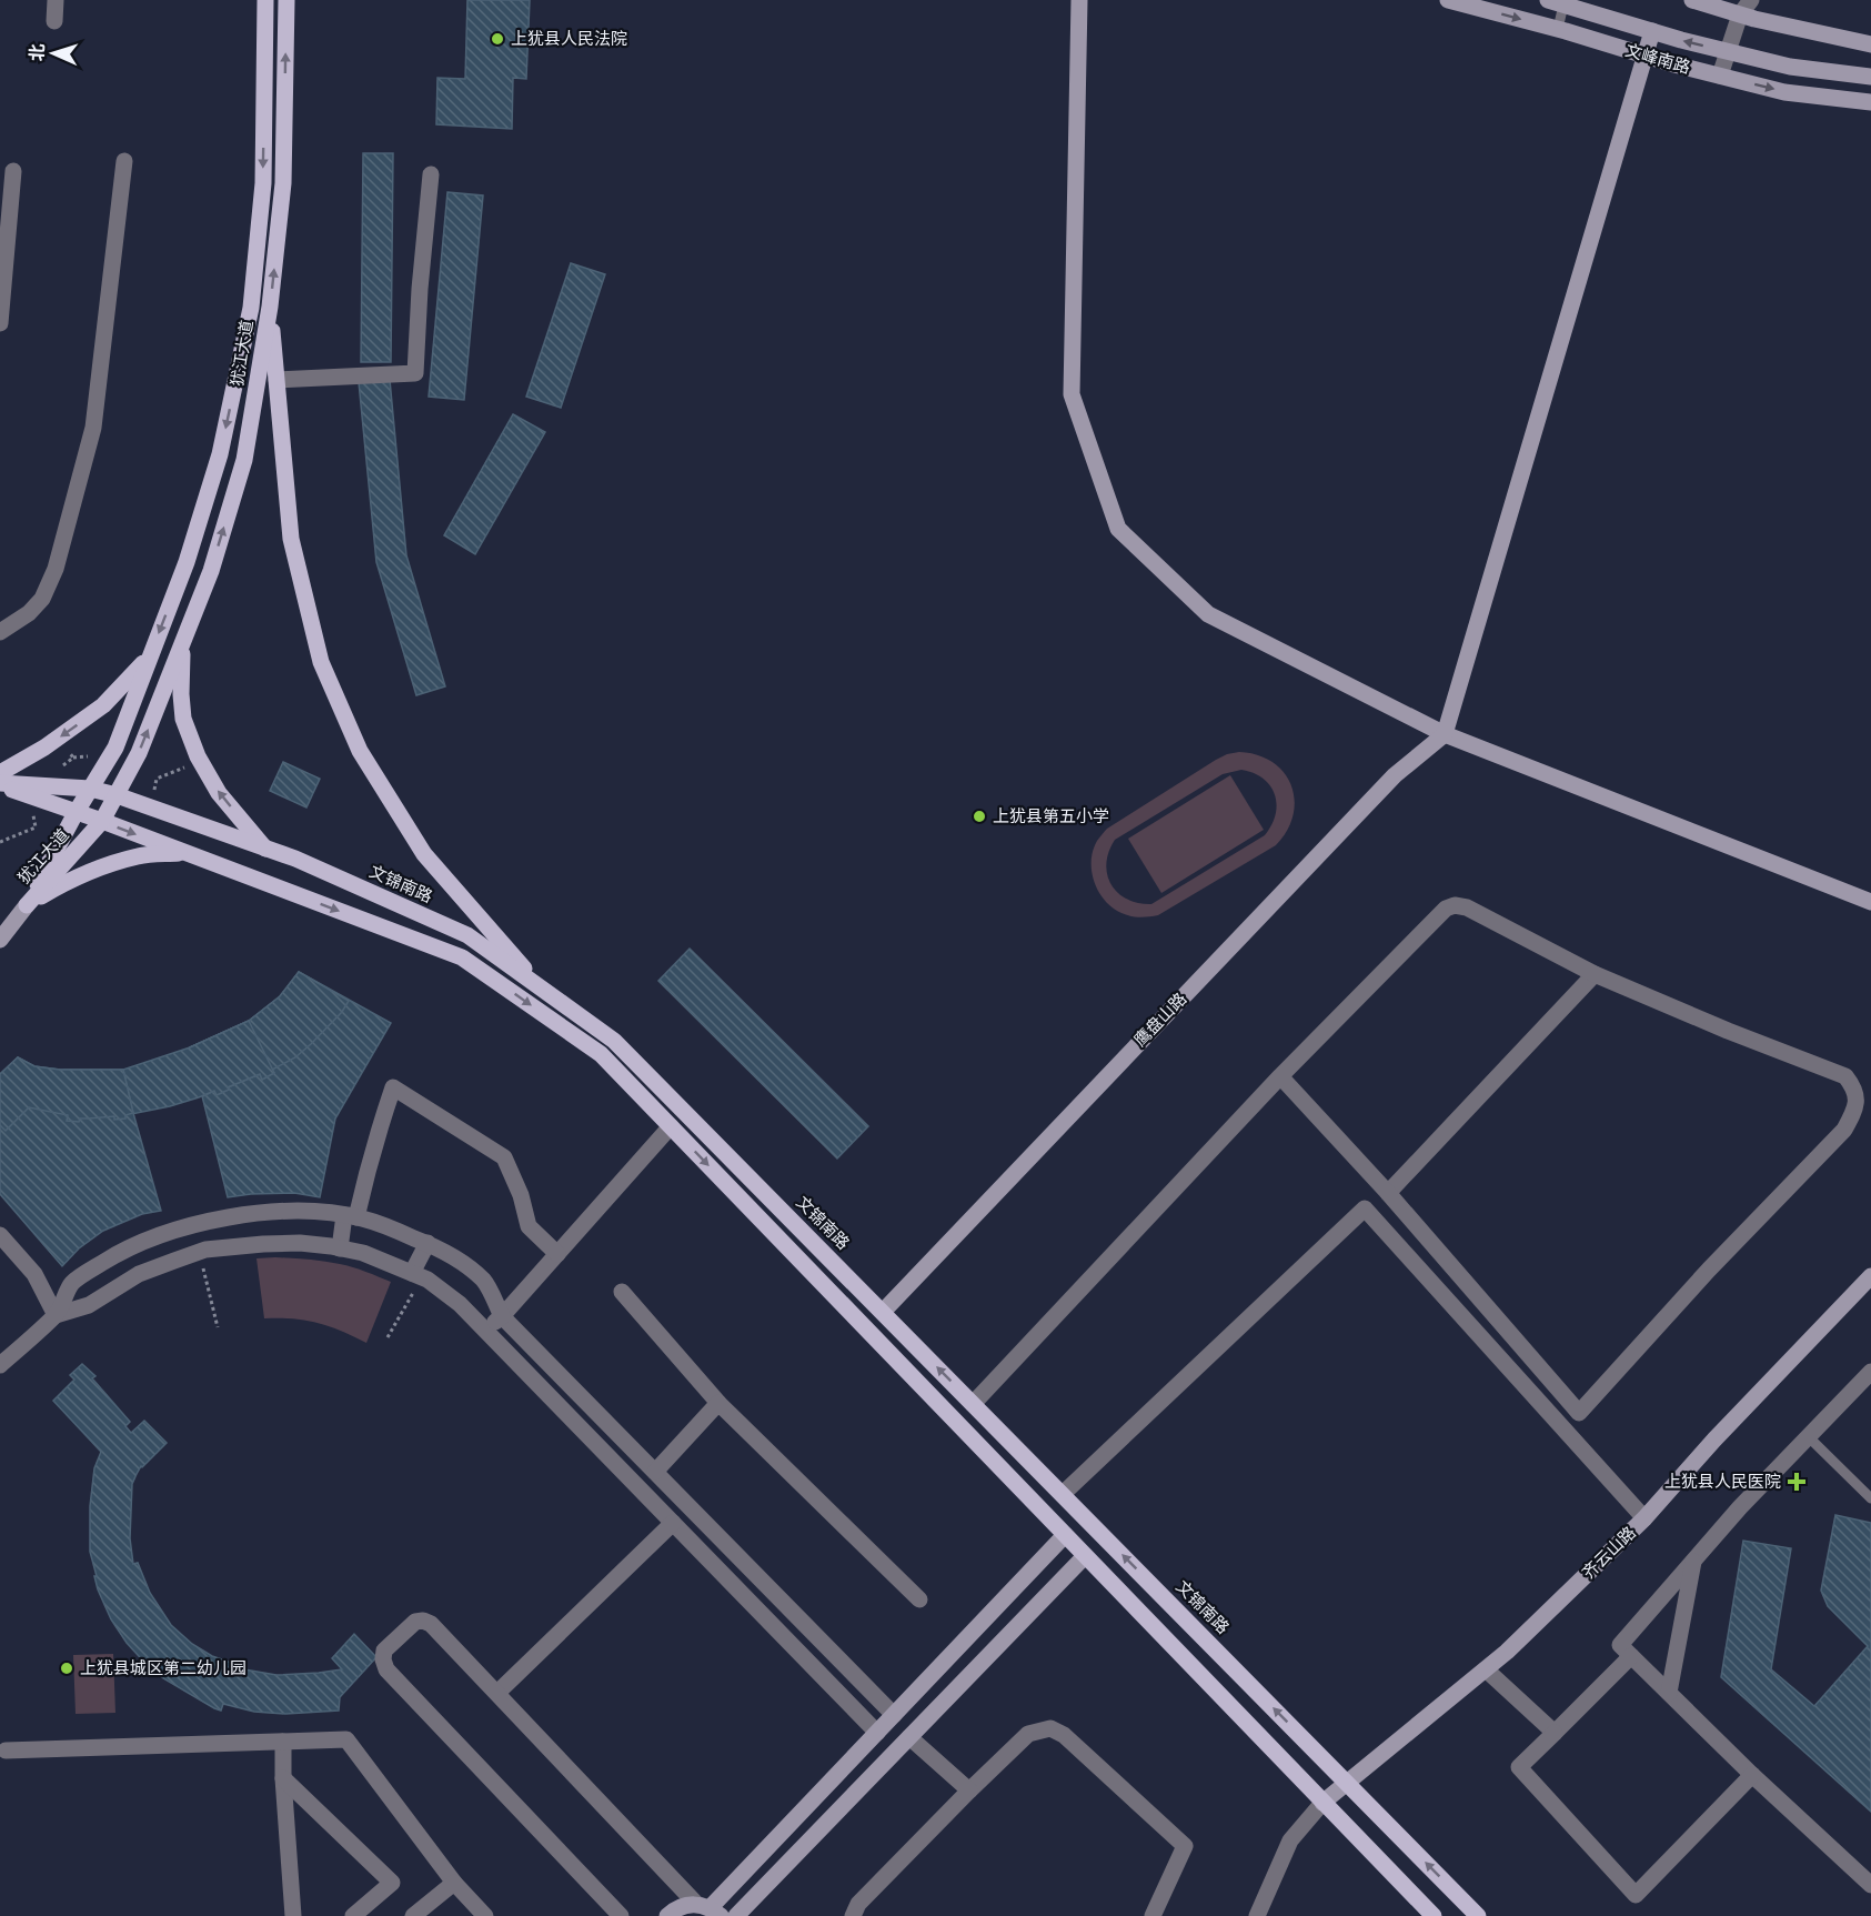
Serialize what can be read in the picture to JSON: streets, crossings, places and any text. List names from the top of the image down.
{
  "streets": {
    "main road": ["犹江大道", "文锦南路"],
    "street": ["文峰南路", "鹰盘山路", "齐云山路"]
  },
  "crossings": [
    ["犹江大道", "文锦南路"],
    ["文锦南路", "鹰盘山路"],
    ["文锦南路", "齐云山路"]
  ],
  "places": {
    "other": ["上犹县人民法院", "上犹县第五小学", "上犹县城区第二幼儿园"],
    "health": ["上犹县人民医院"]
  },
  "north": "left"
}
